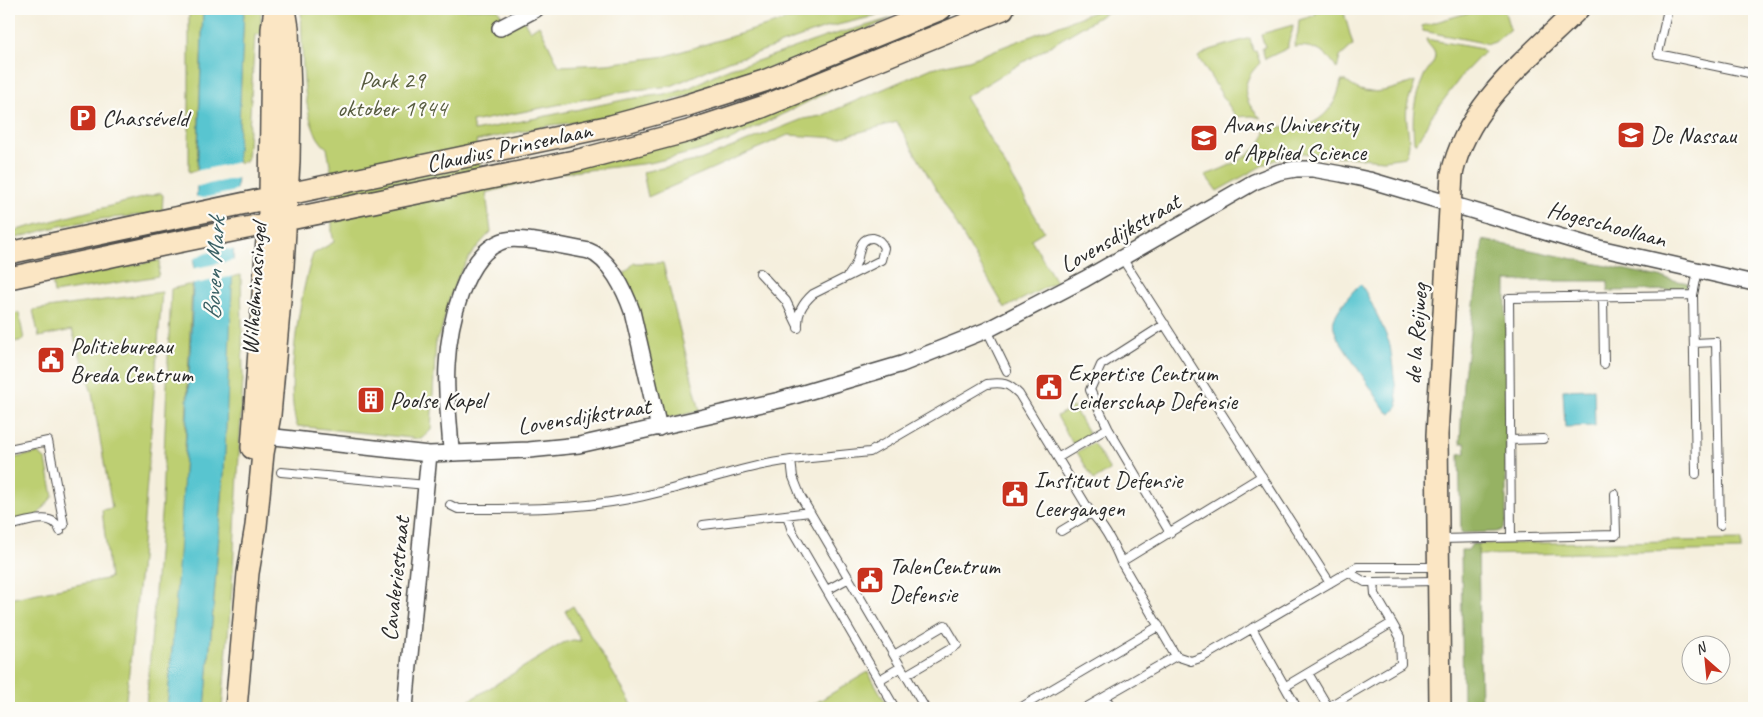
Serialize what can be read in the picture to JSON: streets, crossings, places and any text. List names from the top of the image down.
{
  "streets": {
    "main road": ["Claudius Prinsenlaan", "Wilhelminasingel", "de la Reijweg"],
    "street": ["Hogeschoollaan", "Lovensdijkstraat", "Cavaleriestraat"]
  },
  "crossings": [
    ["Claudius Prinsenlaan", "Wilhelminasingel"],
    ["Hogeschoollaan", "Lovensdijkstraat"],
    ["Hogeschoollaan", "de la Reijweg"],
    ["Lovensdijkstraat", "Wilhelminasingel"],
    ["Lovensdijkstraat", "de la Reijweg"],
    ["Lovensdijkstraat", "Cavaleriestraat"]
  ],
  "water": ["Boven Mark"],
  "parks": ["Park 29 oktober 1944"],
  "places": {
    "parking": ["Chasséveld"],
    "school or university": ["De Nassau", "Avans University of Applied Science"],
    "public building": [
      "Politiebureau Breda Centrum",
      "Expertise Centrum Leiderschap Defensie",
      "Instituut Defensie Leergangen",
      "TalenCentrum Defensie"
    ],
    "building": ["Poolse Kapel"]
  },
  "north": "top left"
}
